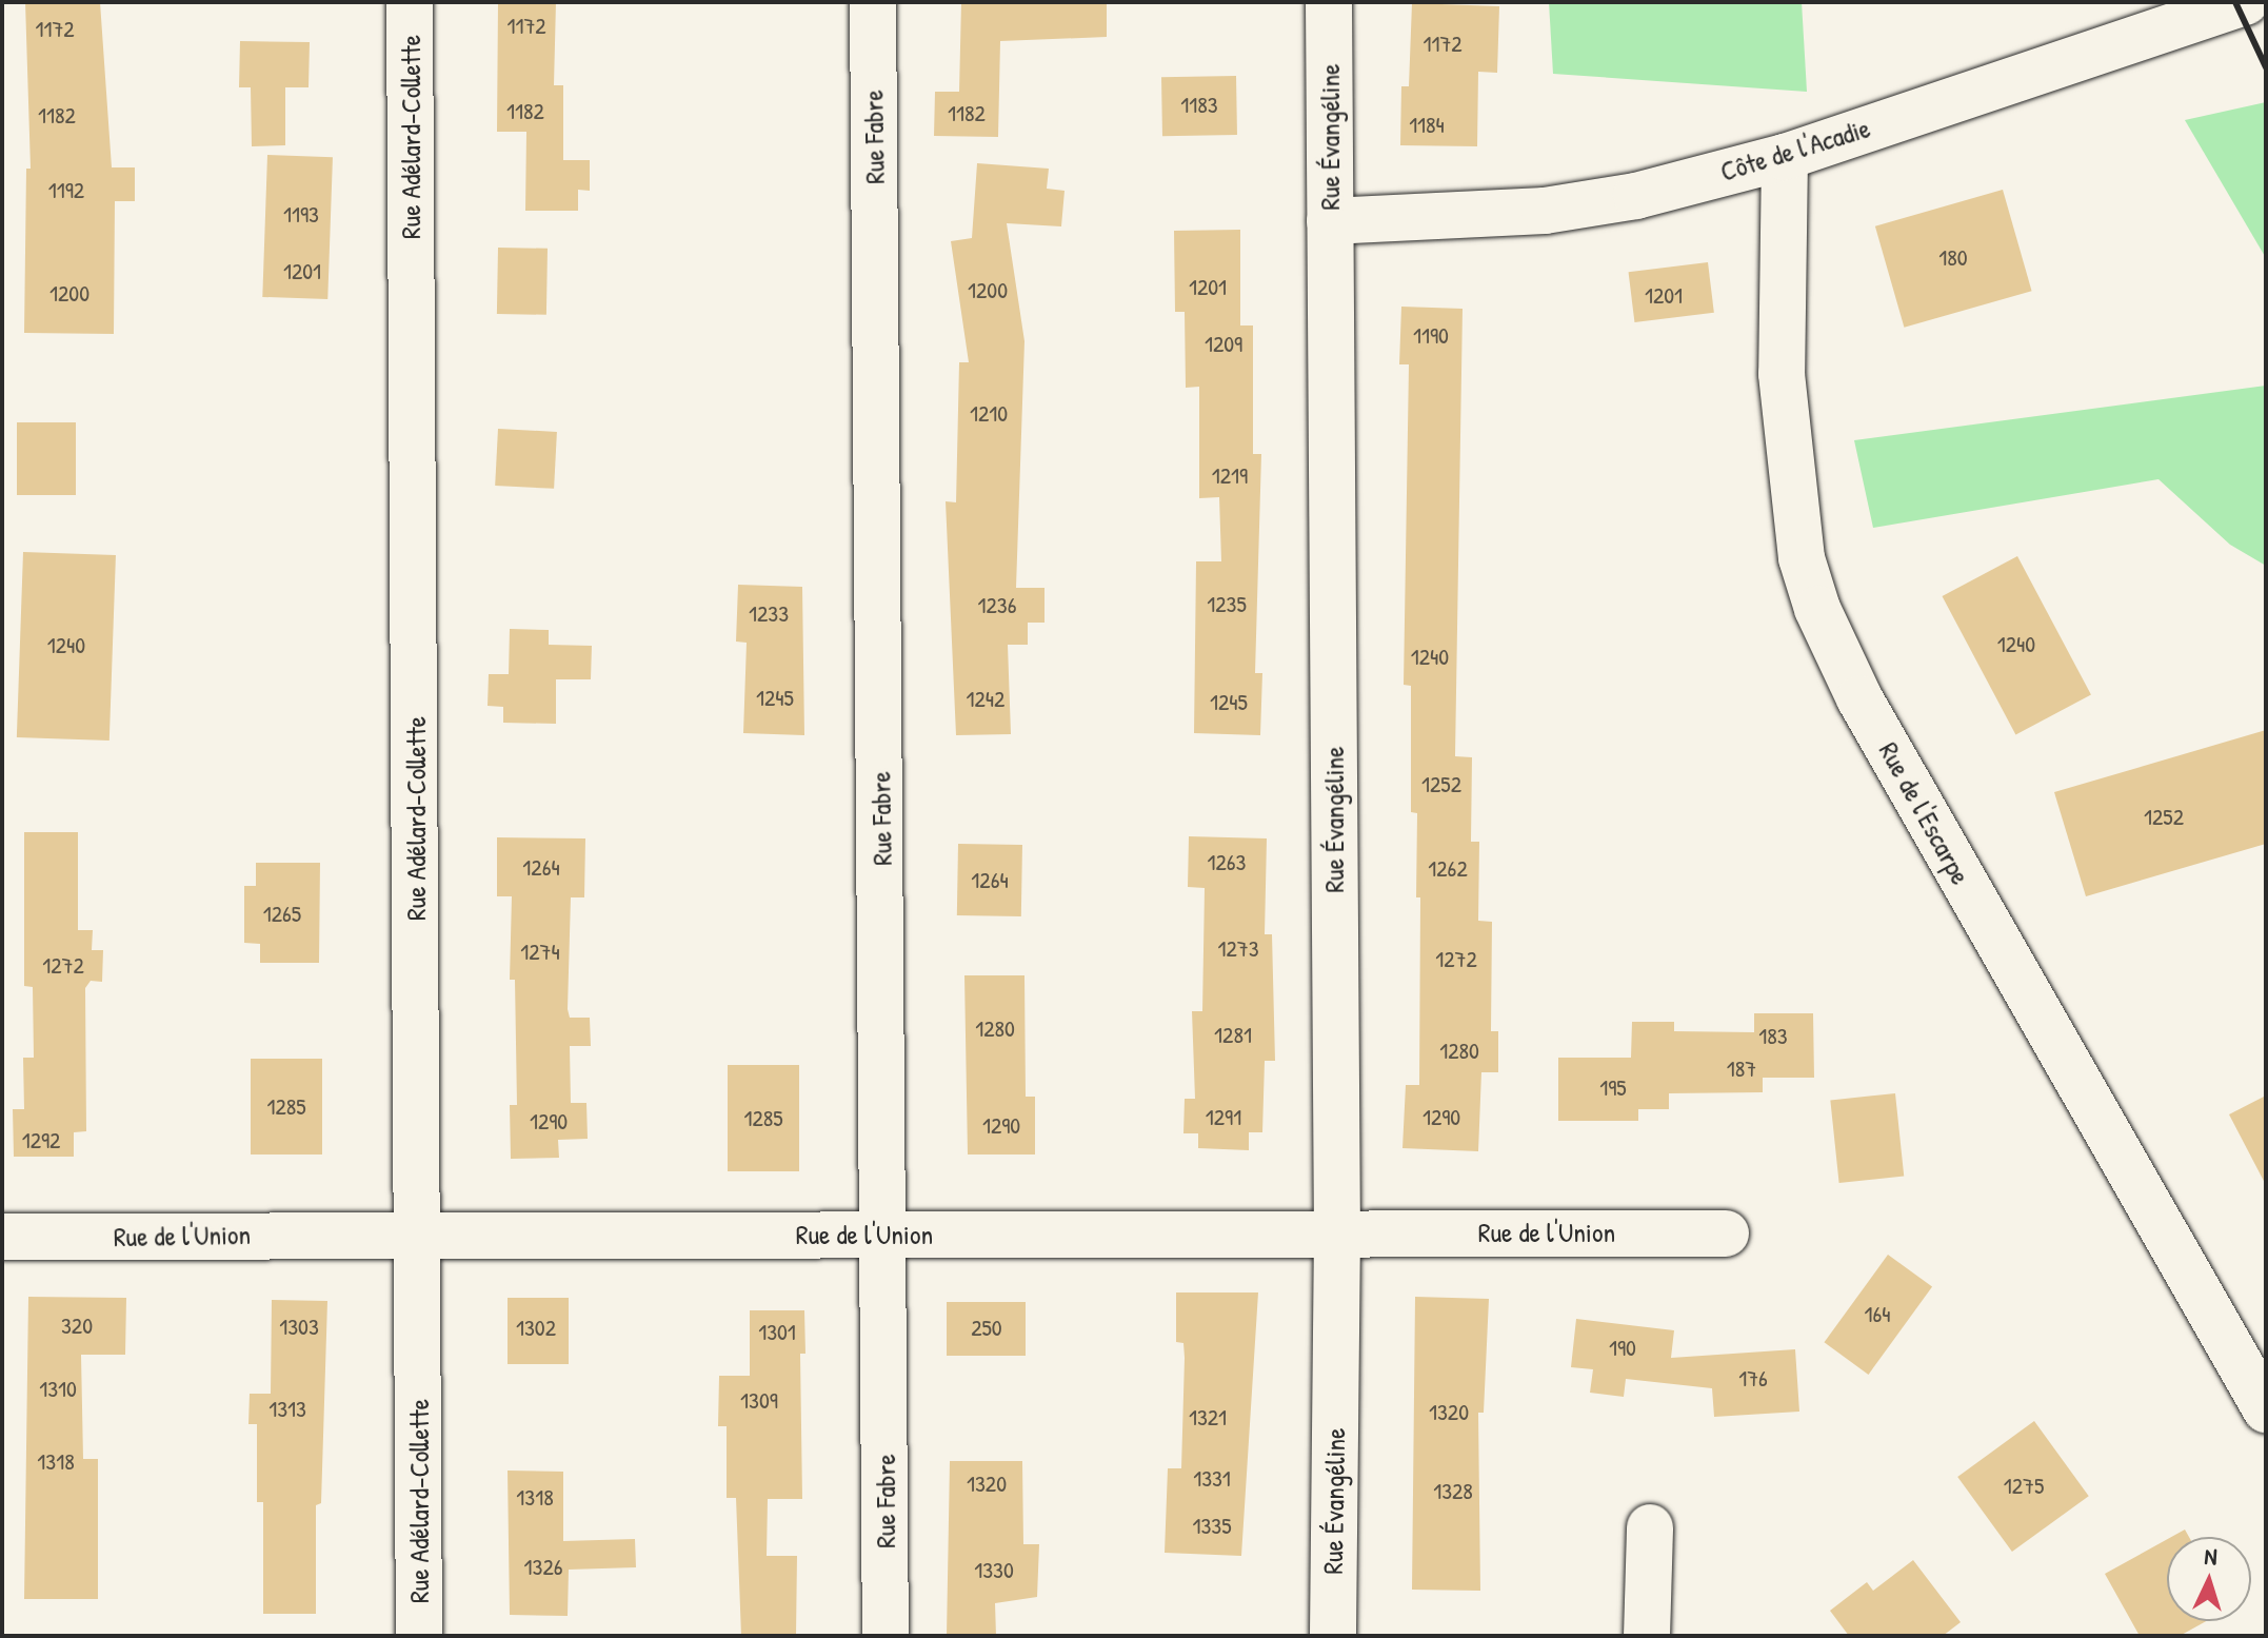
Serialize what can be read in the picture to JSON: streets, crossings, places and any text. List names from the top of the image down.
{
  "streets": {
    "street": [
      "Rue Adélard-Collette",
      "Rue Fabre",
      "Rue Évangéline",
      "Côte de l'Acadie",
      "Rue de l'Escarpe",
      "Rue de l'Union"
    ]
  },
  "crossings": [
    ["Rue Adélard-Collette", "Rue de l'Union"],
    ["Rue Fabre", "Rue de l'Union"],
    ["Rue Évangéline", "Côte de l'Acadie"],
    ["Rue Évangéline", "Rue de l'Union"],
    ["Côte de l'Acadie", "Rue de l'Escarpe"]
  ],
  "house_numbers": [
    "1172",
    "1172",
    "1172",
    "1183",
    "1182",
    "1182",
    "1182",
    "1184",
    "1192",
    "1193",
    "180",
    "1201",
    "1201",
    "1200",
    "1200",
    "1201",
    "1190",
    "1209",
    "1210",
    "1219",
    "1235",
    "1236",
    "1233",
    "1240",
    "1240",
    "1240",
    "1245",
    "1242",
    "1245",
    "1252",
    "1252",
    "1263",
    "1264",
    "1262",
    "1264",
    "1265",
    "1273",
    "1274",
    "1272",
    "1272",
    "1280",
    "1281",
    "183",
    "1280",
    "187",
    "195",
    "1285",
    "1291",
    "1290",
    "1285",
    "1290",
    "1290",
    "1292",
    "164",
    "320",
    "1303",
    "1302",
    "250",
    "1301",
    "190",
    "176",
    "1310",
    "1309",
    "1313",
    "1320",
    "1321",
    "1318",
    "1331",
    "1320",
    "1275",
    "1328",
    "1318",
    "1335",
    "1326",
    "1330"
  ],
  "north": "top"
}
